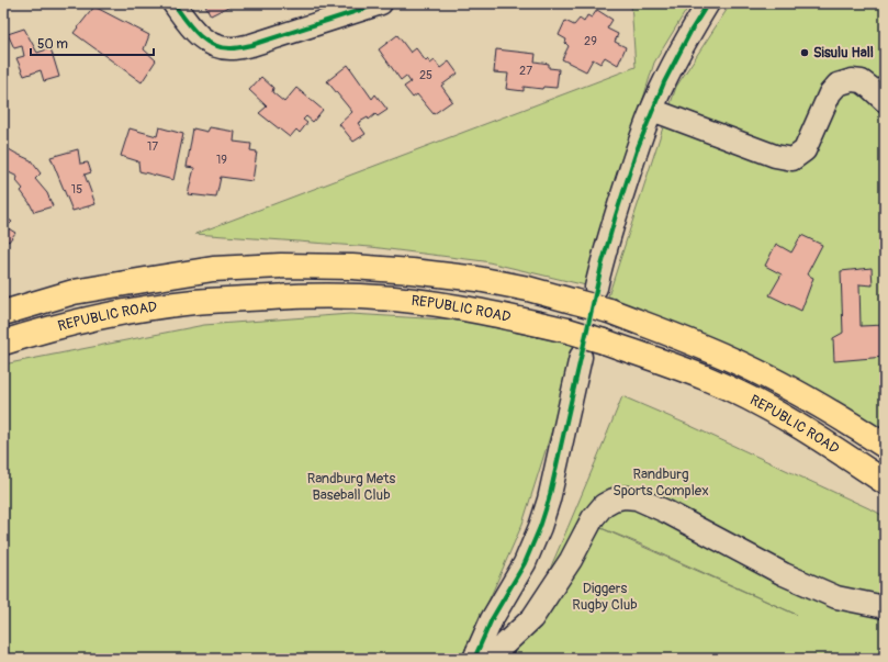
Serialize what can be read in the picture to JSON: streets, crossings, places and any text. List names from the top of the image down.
{
  "streets": {
    "main road": ["REPUBLIC ROAD"]
  },
  "parks": ["Randburg Sports Complex", "Randburg Mets Baseball Club", "Diggers Rugby Club"],
  "places": ["Sisulu Hall"],
  "house_numbers": [
    "29",
    "27",
    "25",
    "17",
    "19",
    "15"
  ],
  "scale_bar": "50 m"
}
